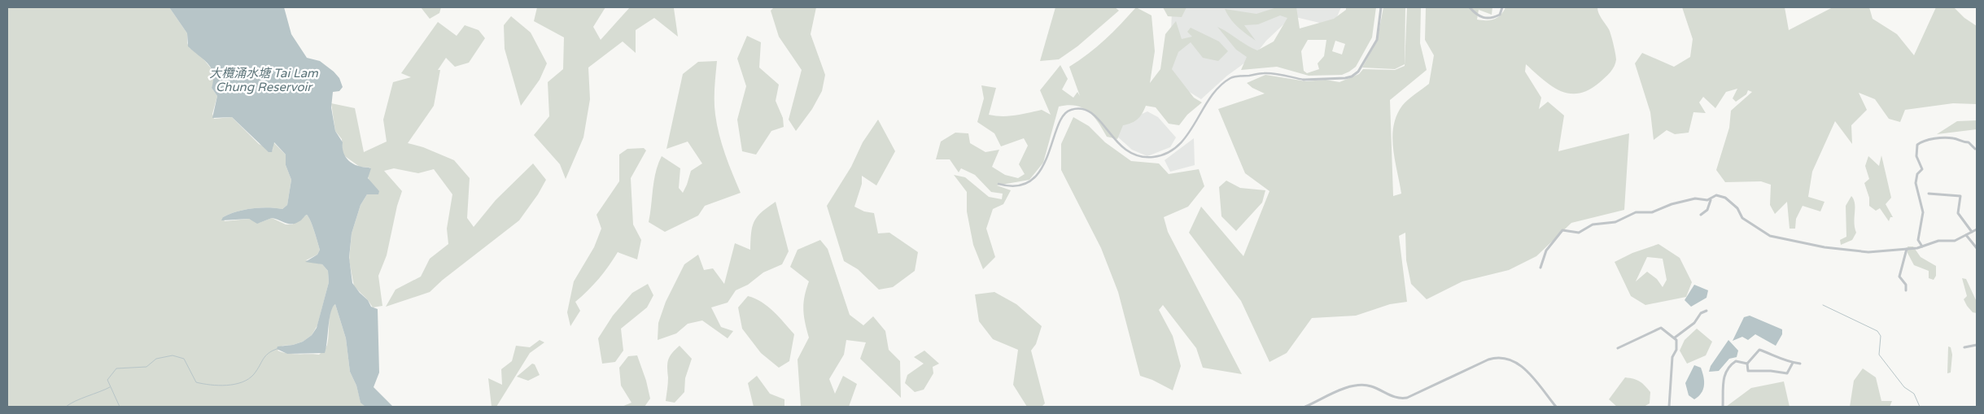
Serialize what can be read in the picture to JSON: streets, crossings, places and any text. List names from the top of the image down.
{
  "water": ["大欖涌水塘 Tai Lam Chung Reservoir"]
}
